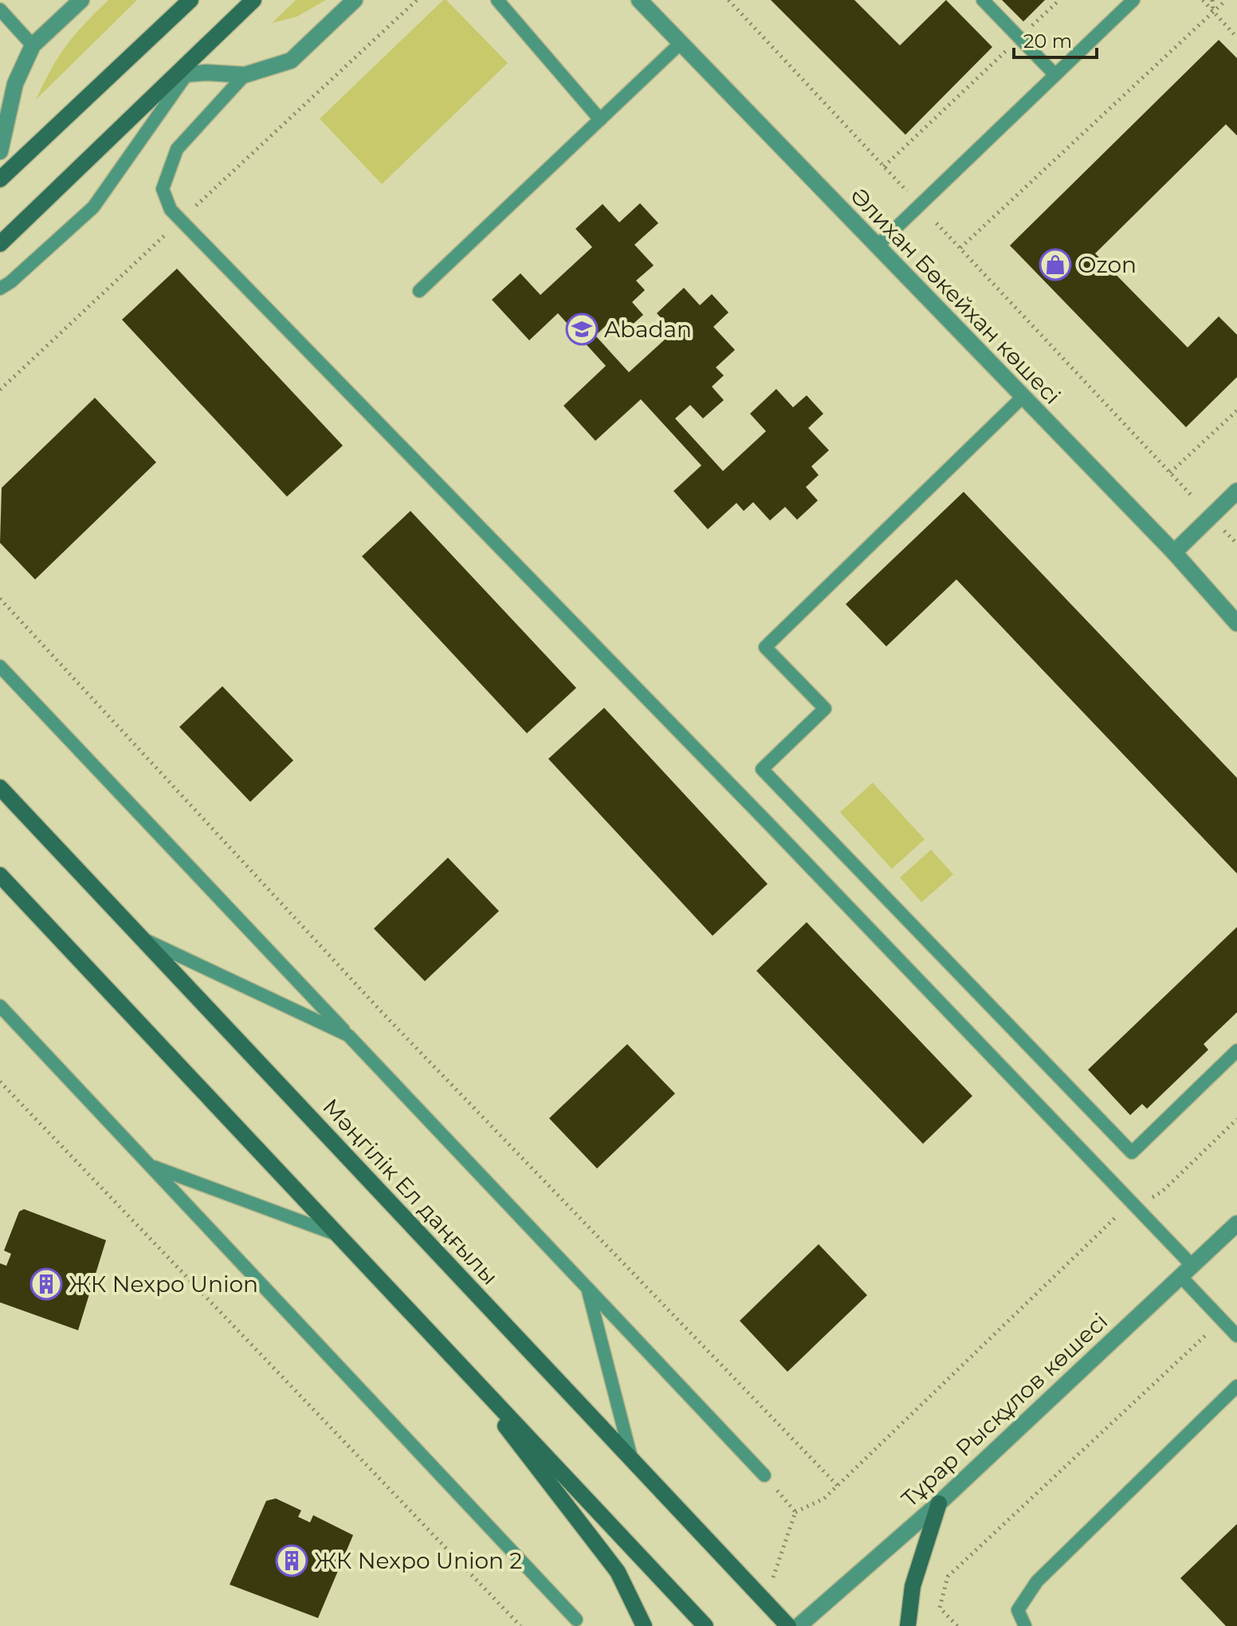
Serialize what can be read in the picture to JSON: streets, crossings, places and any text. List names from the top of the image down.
{
  "streets": {
    "main road": ["Мәңгілік Ел даңғылы"],
    "street": ["Әлихан Бөкейхан көшесі", "Тұрар Рысқұлов көшесі"]
  },
  "places": {
    "shop": ["Ozon"],
    "school or university": ["Abadan"],
    "building": ["ЖК Nexpo Union", "ЖК Nexpo Union 2"]
  },
  "scale_bar": "20 m"
}
